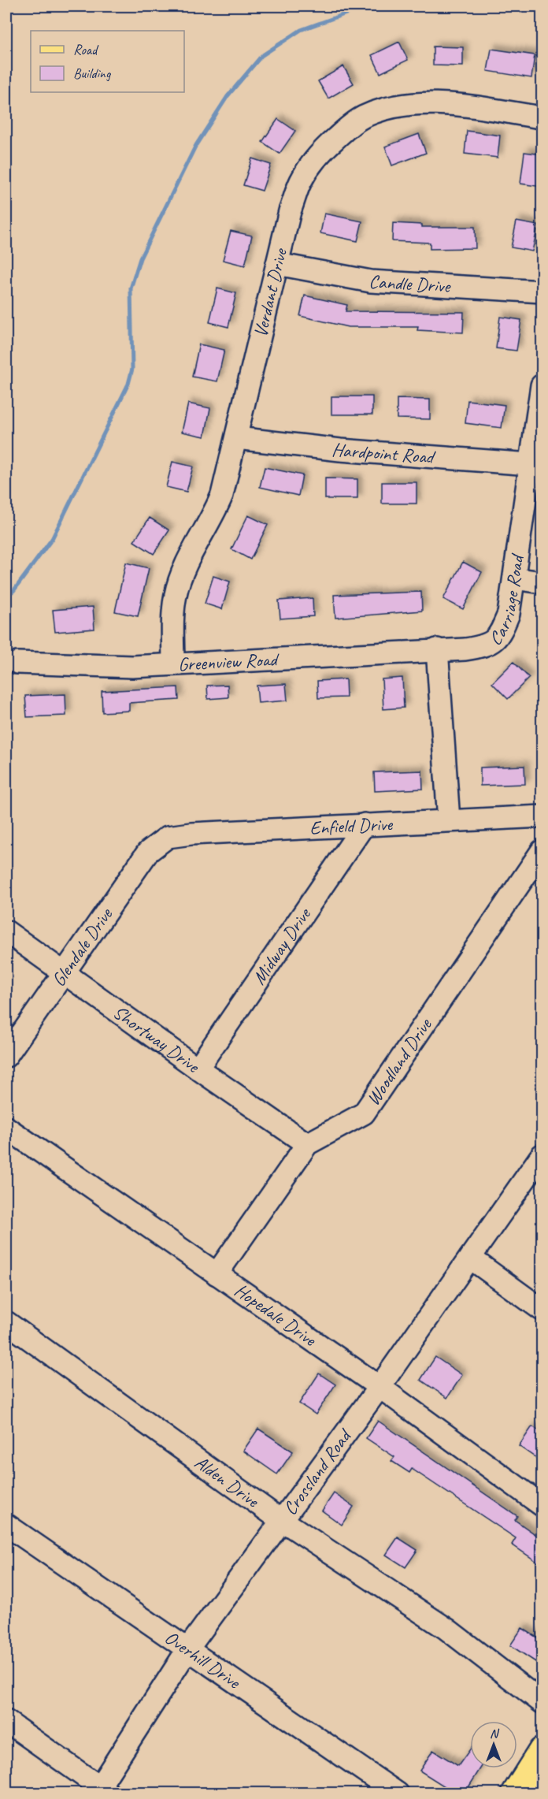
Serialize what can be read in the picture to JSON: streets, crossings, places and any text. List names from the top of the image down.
{
  "streets": {
    "street": [
      "Candle Drive",
      "Verdant Drive",
      "Hardpoint Road",
      "Carriage Road",
      "Greenview Road",
      "Enfield Drive",
      "Glendale Drive",
      "Midway Drive",
      "Shortway Drive",
      "Woodland Drive",
      "Hopedale Drive",
      "Crossland Road",
      "Alden Drive",
      "Overhill Drive"
    ]
  },
  "crossings": [
    ["Candle Drive", "Verdant Drive"],
    ["Verdant Drive", "Hardpoint Road"],
    ["Verdant Drive", "Greenview Road"],
    ["Hardpoint Road", "Carriage Road"],
    ["Carriage Road", "Greenview Road"],
    ["Enfield Drive", "Glendale Drive"],
    ["Enfield Drive", "Midway Drive"],
    ["Glendale Drive", "Shortway Drive"],
    ["Midway Drive", "Shortway Drive"],
    ["Shortway Drive", "Woodland Drive"],
    ["Woodland Drive", "Hopedale Drive"],
    ["Hopedale Drive", "Crossland Road"],
    ["Crossland Road", "Alden Drive"],
    ["Crossland Road", "Overhill Drive"]
  ],
  "legend": ["Road", "Building"],
  "north": "top"
}
